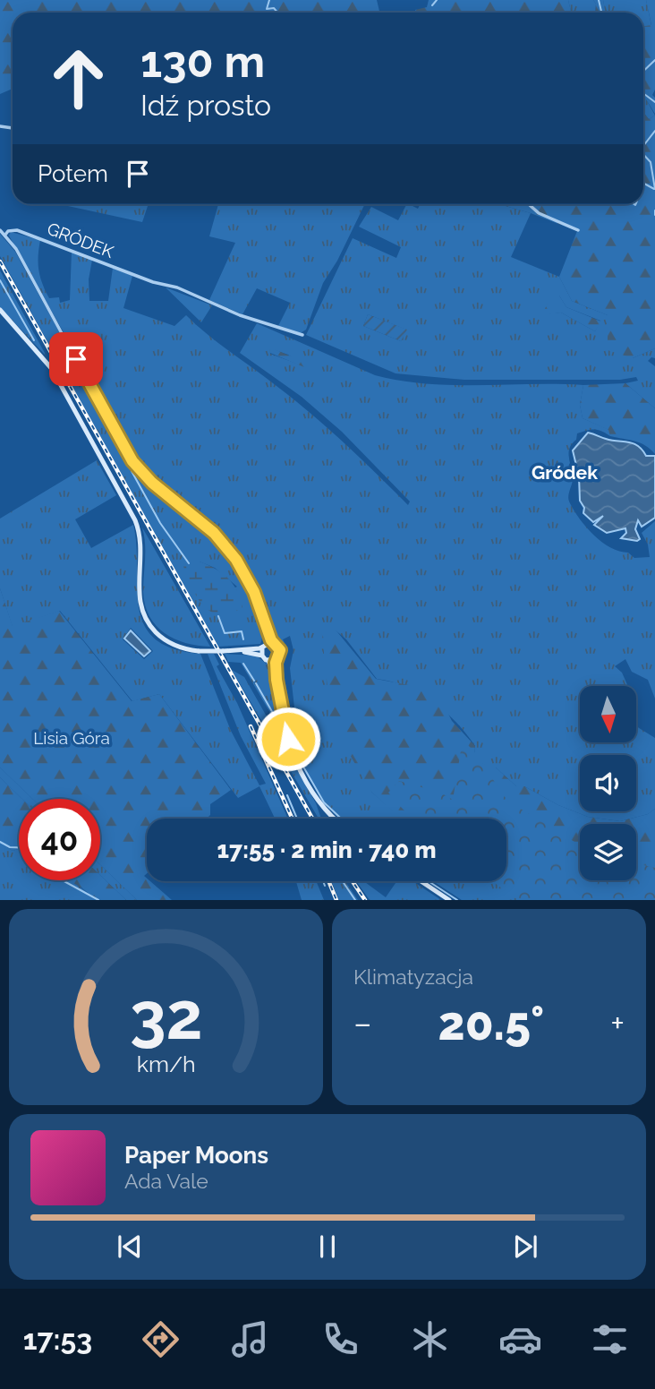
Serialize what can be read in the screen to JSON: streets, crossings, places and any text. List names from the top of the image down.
{
  "streets": {
    "street": ["GRÓDEK"]
  },
  "districts": ["Gródek"],
  "parks": ["Lisia Góra"],
  "north": "bottom",
  "page": {
    "turn": ["130 m", "Idź prosto"],
    "then": "Potem",
    "limit": "40",
    "trip": "17:55 · 2 min · 740 m",
    "tile": "Klimatyzacja",
    "heat": ["−", "20.5°", "+"],
    "song": ["Paper Moons", "Ada Vale"],
    "tabs": "17:53",
    "gauge": ["32", "km/h"]
  }
}
